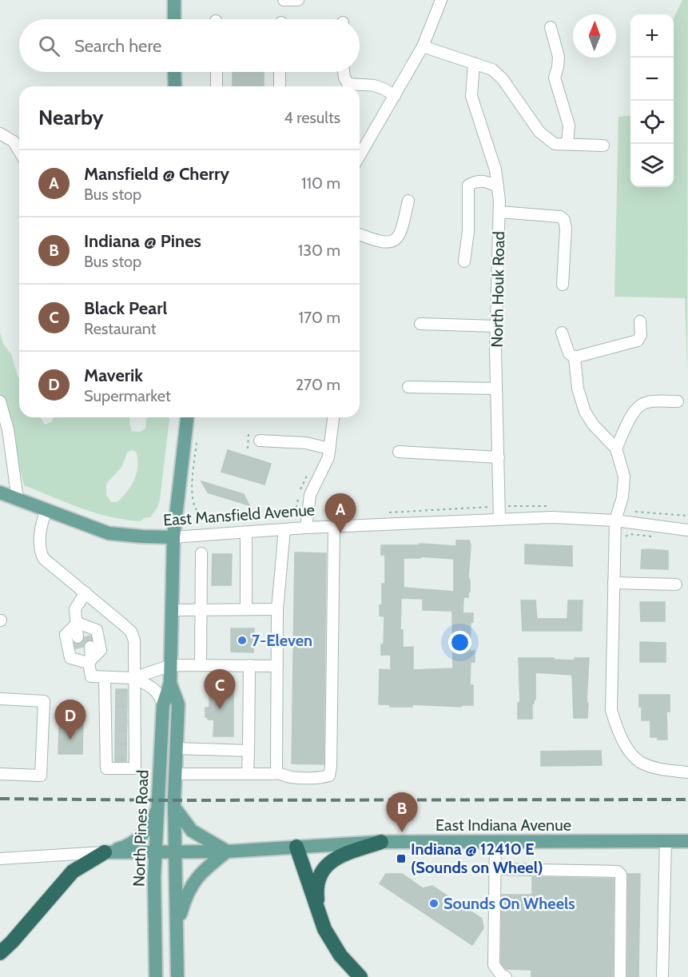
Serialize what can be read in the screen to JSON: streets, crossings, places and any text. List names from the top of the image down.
{
  "streets": {
    "main road": ["East Mansfield Avenue", "East Indiana Avenue", "North Pines Road"],
    "street": ["North Houk Road"]
  },
  "crossings": [
    ["North Houk Road", "East Mansfield Avenue"],
    ["East Mansfield Avenue", "North Pines Road"],
    ["East Indiana Avenue", "North Pines Road"]
  ],
  "places": {
    "other": ["7-Eleven", "Sounds On Wheels"],
    "transit": ["Indiana @ 12410 E (Sounds on Wheel)"]
  },
  "north": "top",
  "page": {
    "map_buttons": ["+", "−"],
    "search": "Search here",
    "heading": ["Nearby", "4 results"],
    "list": [
      {
        "mark": "A",
        "name": "Mansfield @ Cherry",
        "note": "Bus stop",
        "value": "110 m"
      },
      {
        "mark": "B",
        "name": "Indiana @ Pines",
        "note": "Bus stop",
        "value": "130 m"
      },
      {
        "mark": "C",
        "name": "Black Pearl",
        "note": "Restaurant",
        "value": "170 m"
      },
      {
        "mark": "D",
        "name": "Maverik",
        "note": "Supermarket",
        "value": "270 m"
      }
    ],
    "pins": [
      "A",
      "C",
      "D",
      "B"
    ]
  }
}
